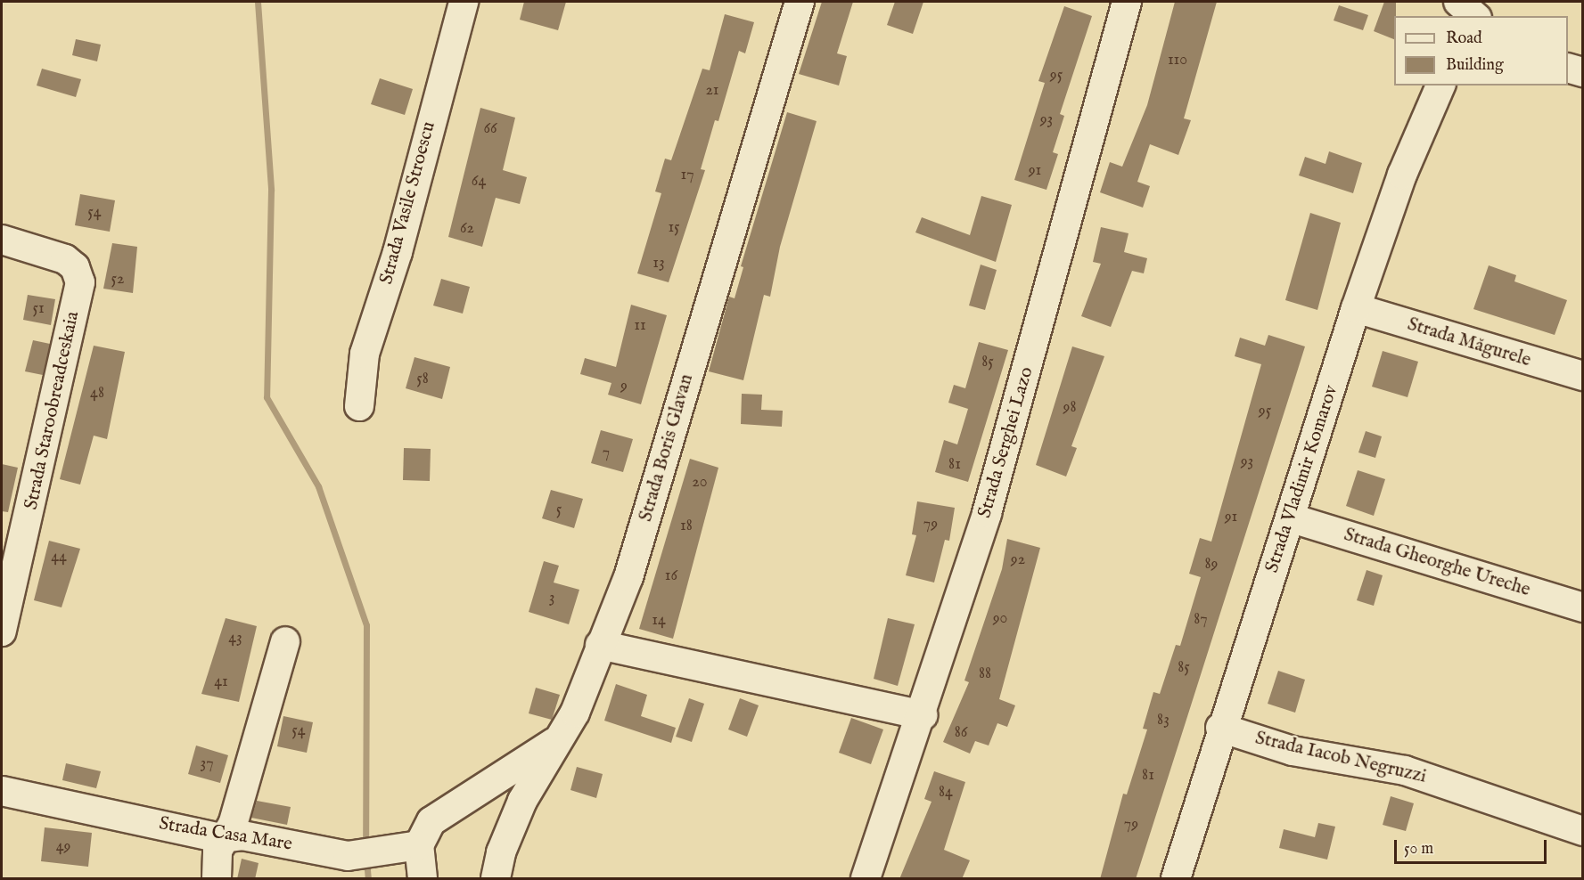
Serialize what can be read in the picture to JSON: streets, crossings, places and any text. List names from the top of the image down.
{
  "streets": {
    "street": [
      "Strada Vasile Stroescu",
      "Strada Măgurele",
      "Strada Staroobreadceskaia",
      "Strada Serghei Lazo",
      "Strada Boris Glavan",
      "Strada Vladimir Komarov",
      "Strada Gheorghe Ureche",
      "Strada Iacob Negruzzi",
      "Strada Casa Mare"
    ]
  },
  "crossings": [
    ["Strada Măgurele", "Strada Vladimir Komarov"],
    ["Strada Vladimir Komarov", "Strada Gheorghe Ureche"],
    ["Strada Vladimir Komarov", "Strada Iacob Negruzzi"]
  ],
  "house_numbers": [
    "110",
    "95",
    "21",
    "93",
    "66",
    "91",
    "17",
    "64",
    "54",
    "15",
    "62",
    "13",
    "52",
    "51",
    "11",
    "85",
    "58",
    "9",
    "48",
    "98",
    "95",
    "7",
    "93",
    "81",
    "20",
    "5",
    "91",
    "79",
    "18",
    "44",
    "92",
    "89",
    "16",
    "3",
    "90",
    "87",
    "14",
    "43",
    "85",
    "88",
    "41",
    "83",
    "54",
    "86",
    "37",
    "81",
    "84",
    "79",
    "49"
  ],
  "legend": ["Road", "Building"],
  "scale_bar": "50 m"
}
